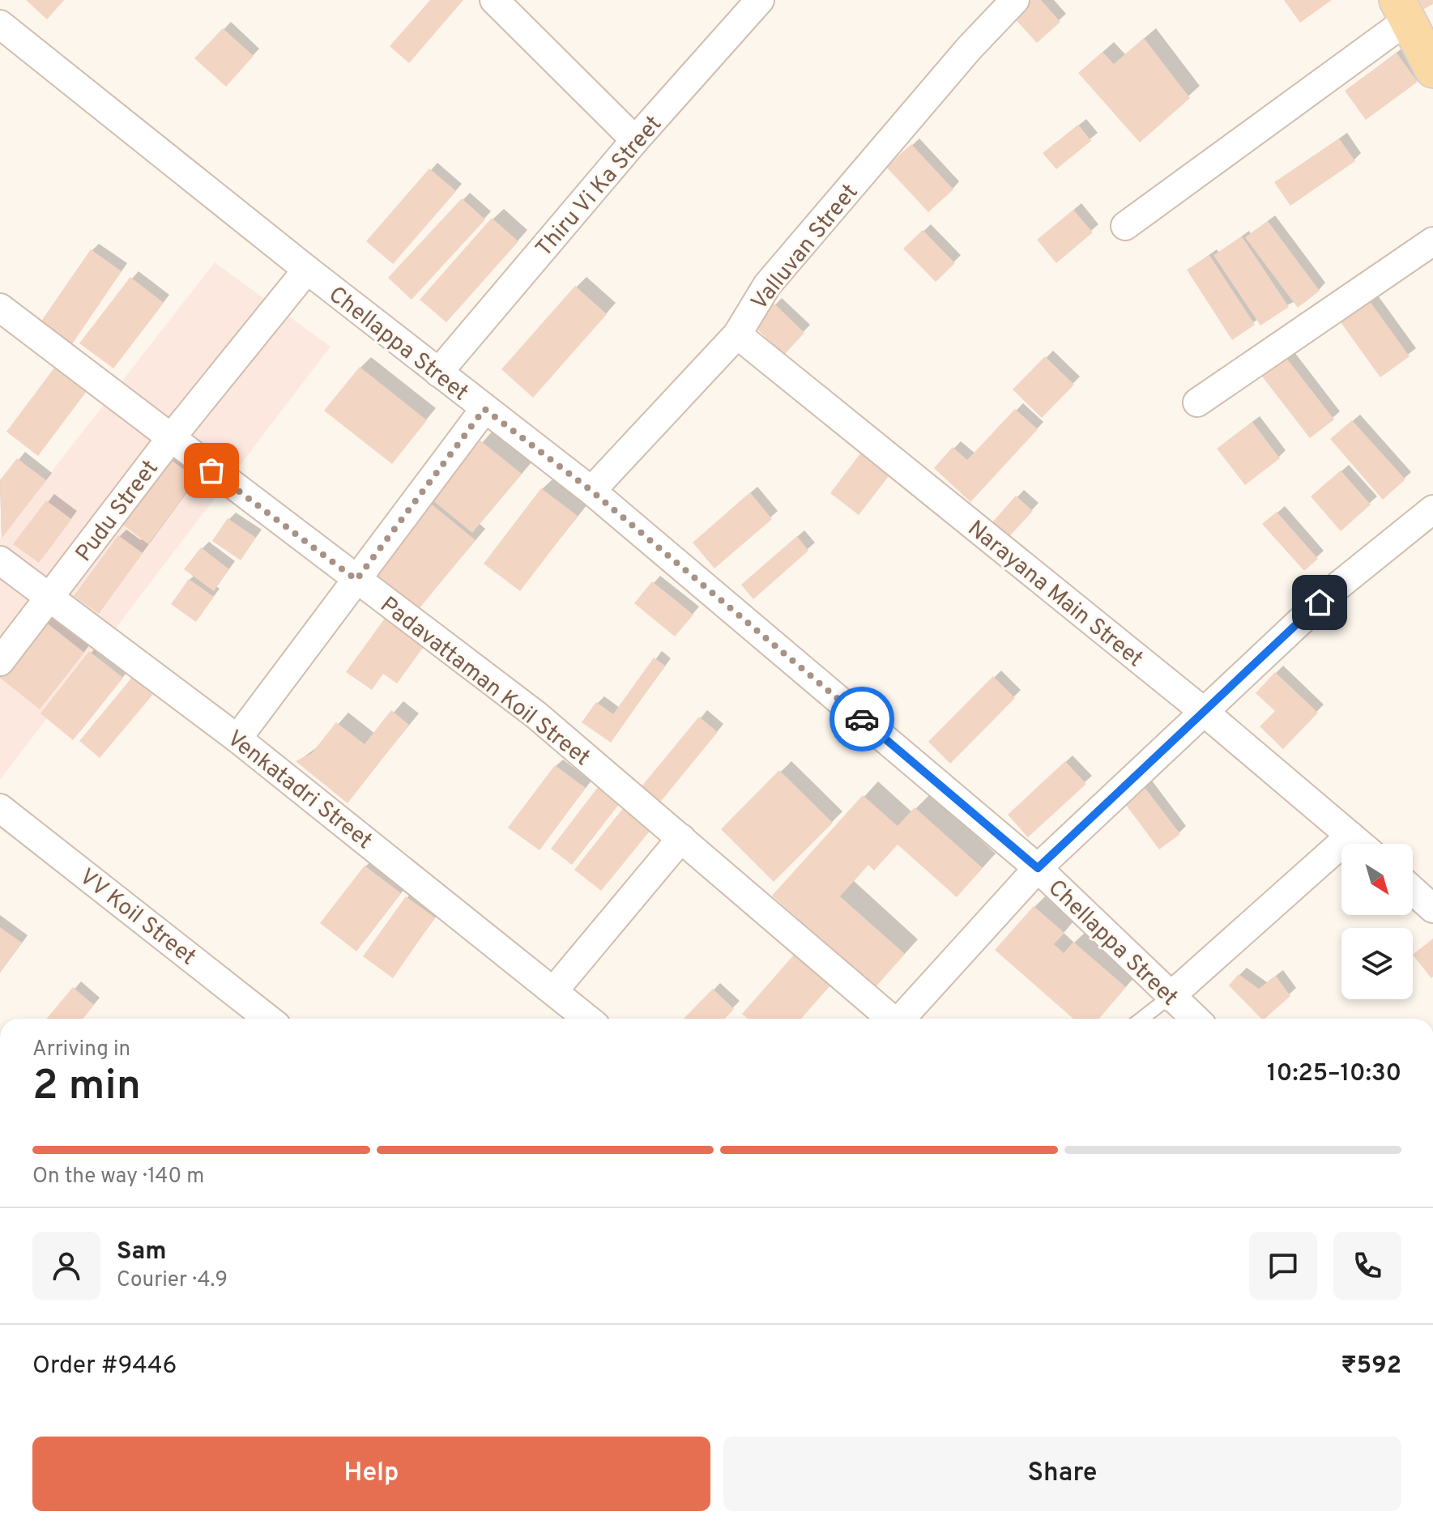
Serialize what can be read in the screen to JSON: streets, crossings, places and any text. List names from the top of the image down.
{
  "streets": {
    "street": [
      "Thiru Vi Ka Street",
      "Valluvan Street",
      "Chellappa Street",
      "Pudu Street",
      "Narayana Main Street",
      "Padavattaman Koil Street",
      "Venkatadri Street",
      "VV Koil Street"
    ]
  },
  "crossings": [
    ["Thiru Vi Ka Street", "Chellappa Street"],
    ["Valluvan Street", "Chellappa Street"],
    ["Valluvan Street", "Narayana Main Street"],
    ["Chellappa Street", "Pudu Street"],
    ["Pudu Street", "Padavattaman Koil Street"],
    ["Pudu Street", "Venkatadri Street"]
  ],
  "north": "bottom right",
  "page": {
    "heading": ["2 min", "Arriving in", "10:25–10:30"],
    "panel": [
      "Sam",
      "Courier · 4.9",
      "Order #9446",
      "₹592"
    ],
    "bar": "On the way · 140 m",
    "buttons": ["Help", "Share"]
  }
}
